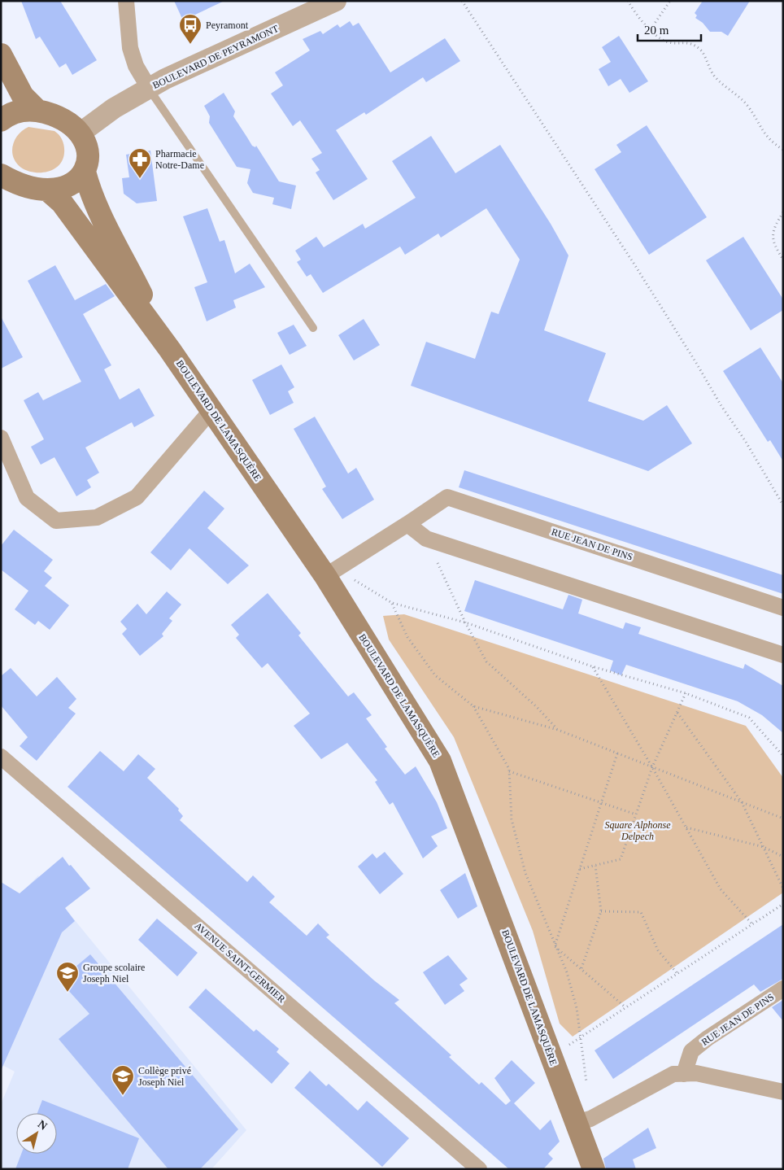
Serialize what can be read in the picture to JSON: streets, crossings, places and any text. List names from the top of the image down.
{
  "streets": {
    "main road": ["BOULEVARD DE LAMASQUÈRE"],
    "street": ["BOULEVARD DE PEYRAMONT", "RUE JEAN DE PINS", "AVENUE SAINT-GERMIER"]
  },
  "crossings": [
    ["BOULEVARD DE LAMASQUÈRE", "RUE JEAN DE PINS"]
  ],
  "parks": ["Square Alphonse Delpech"],
  "places": {
    "bus stop": ["Peyramont"],
    "pharmacy": ["Pharmacie Notre-Dame"],
    "school or university": ["Groupe scolaire Joseph Niel", "Collège privé Joseph Niel"]
  },
  "scale_bar": "20 m",
  "north": "top right"
}
